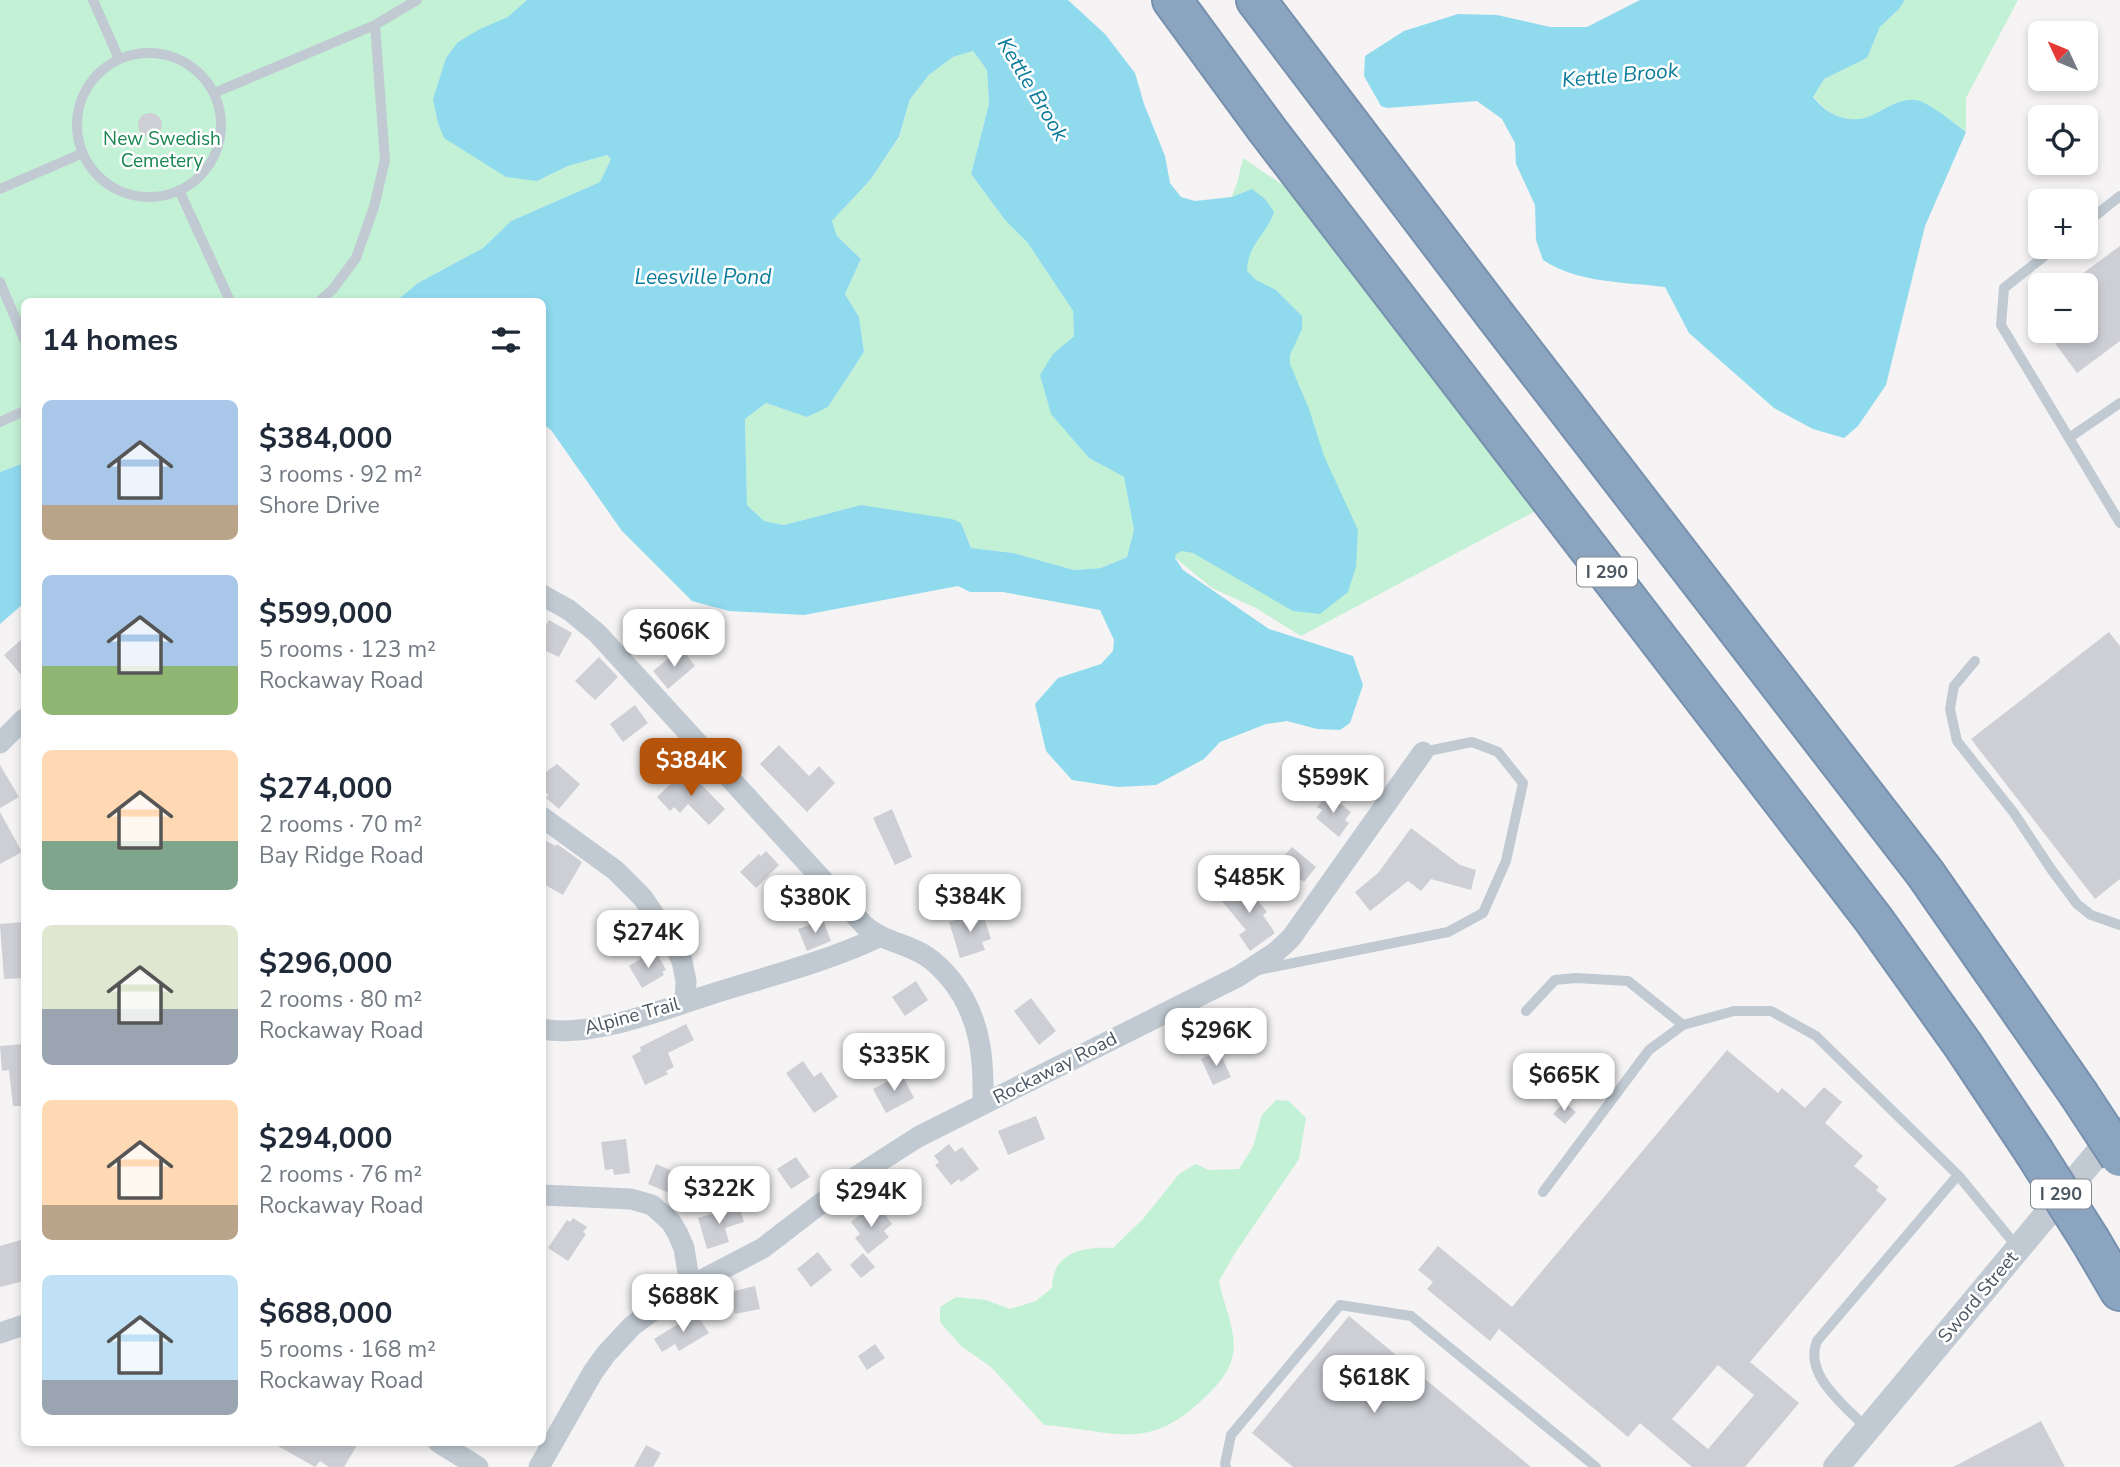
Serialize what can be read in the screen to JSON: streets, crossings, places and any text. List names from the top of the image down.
{
  "streets": {
    "highway": ["I 290"],
    "street": ["Alpine Trail", "Rockaway Road", "Sword Street"]
  },
  "water": ["Kettle Brook", "Leesville Pond"],
  "parks": ["New Swedish Cemetery"],
  "north": "top left",
  "page": {
    "map_buttons": ["+", "−"],
    "heading": "14 homes",
    "list": [
      {
        "name": "$384,000",
        "note": "3 rooms · 92 m² · Shore Drive"
      },
      {
        "name": "$599,000",
        "note": "5 rooms · 123 m² · Rockaway Road"
      },
      {
        "name": "$274,000",
        "note": "2 rooms · 70 m² · Bay Ridge Road"
      },
      {
        "name": "$296,000",
        "note": "2 rooms · 80 m² · Rockaway Road"
      },
      {
        "name": "$294,000",
        "note": "2 rooms · 76 m² · Rockaway Road"
      },
      {
        "name": "$688,000",
        "note": "5 rooms · 168 m² · Rockaway Road"
      }
    ],
    "price": [
      "$606K",
      "$384K",
      "$599K",
      "$485K",
      "$384K",
      "$380K",
      "$274K",
      "$296K",
      "$335K",
      "$665K",
      "$322K",
      "$294K",
      "$688K",
      "$618K"
    ]
  }
}
